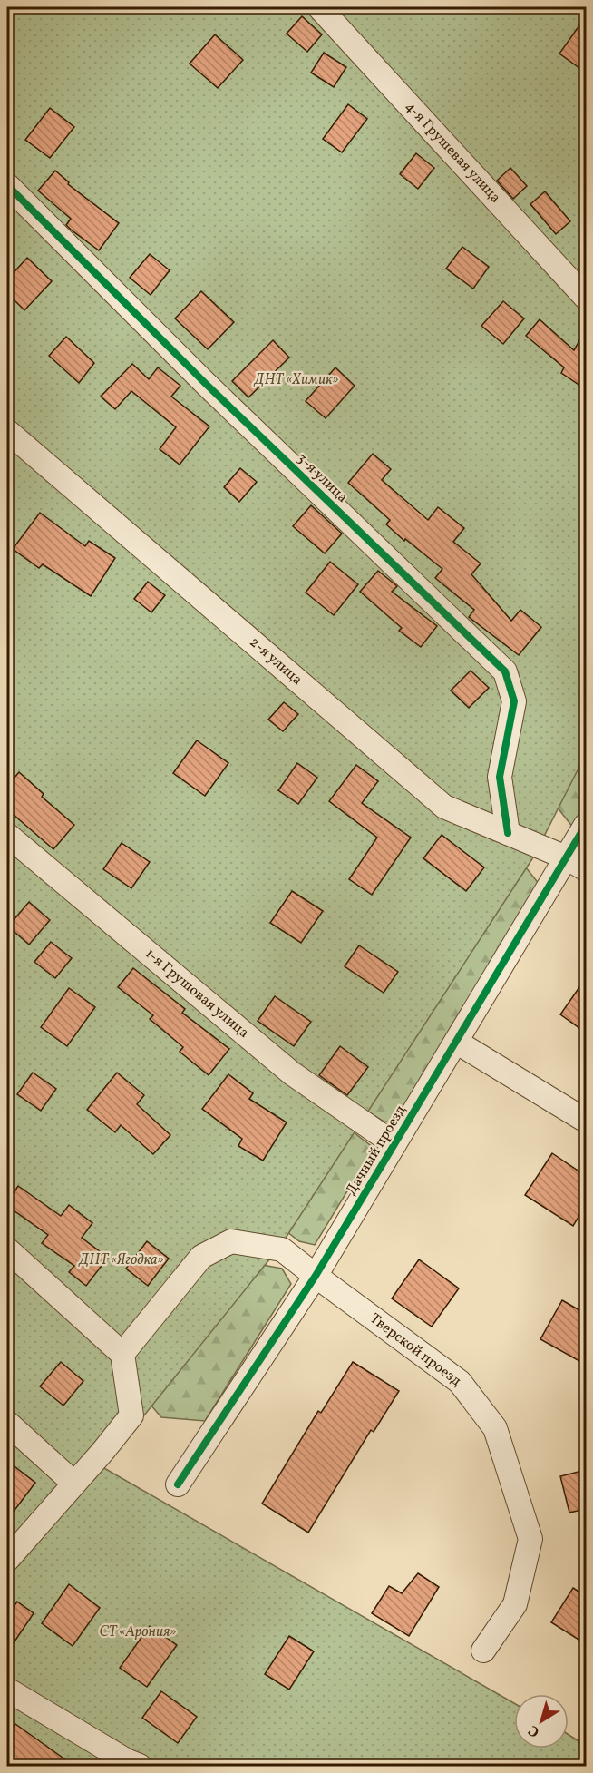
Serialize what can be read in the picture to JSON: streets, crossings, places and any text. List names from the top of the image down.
{
  "streets": {
    "street": [
      "4-я Грушевая улица",
      "3-я улица",
      "2-я улица",
      "1-я Грушовая улица",
      "Дачный проезд",
      "Тверской проезд"
    ]
  },
  "crossings": [
    ["3-я улица", "2-я улица"],
    ["2-я улица", "Дачный проезд"],
    ["1-я Грушовая улица", "Дачный проезд"],
    ["Дачный проезд", "Тверской проезд"]
  ],
  "parks": ["ДНТ «Химик»", "ДНТ «Ягодка»", "СТ «Арония»"],
  "north": "bottom left"
}
